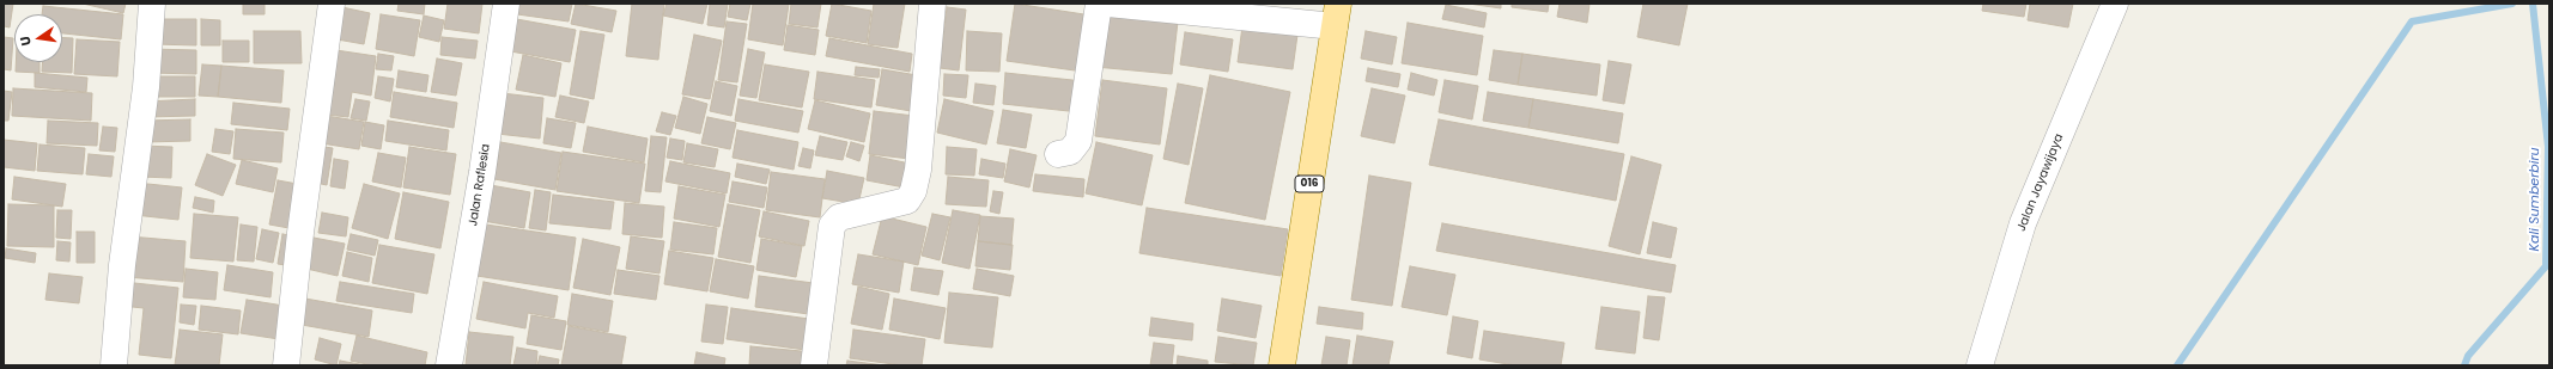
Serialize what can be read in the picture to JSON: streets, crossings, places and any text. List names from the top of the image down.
{
  "streets": {
    "main road": ["016"],
    "street": ["Jalan Jayawijaya", "Jalan Raflesia"]
  },
  "water": ["Kali Sumberbiru"],
  "north": "left"
}
